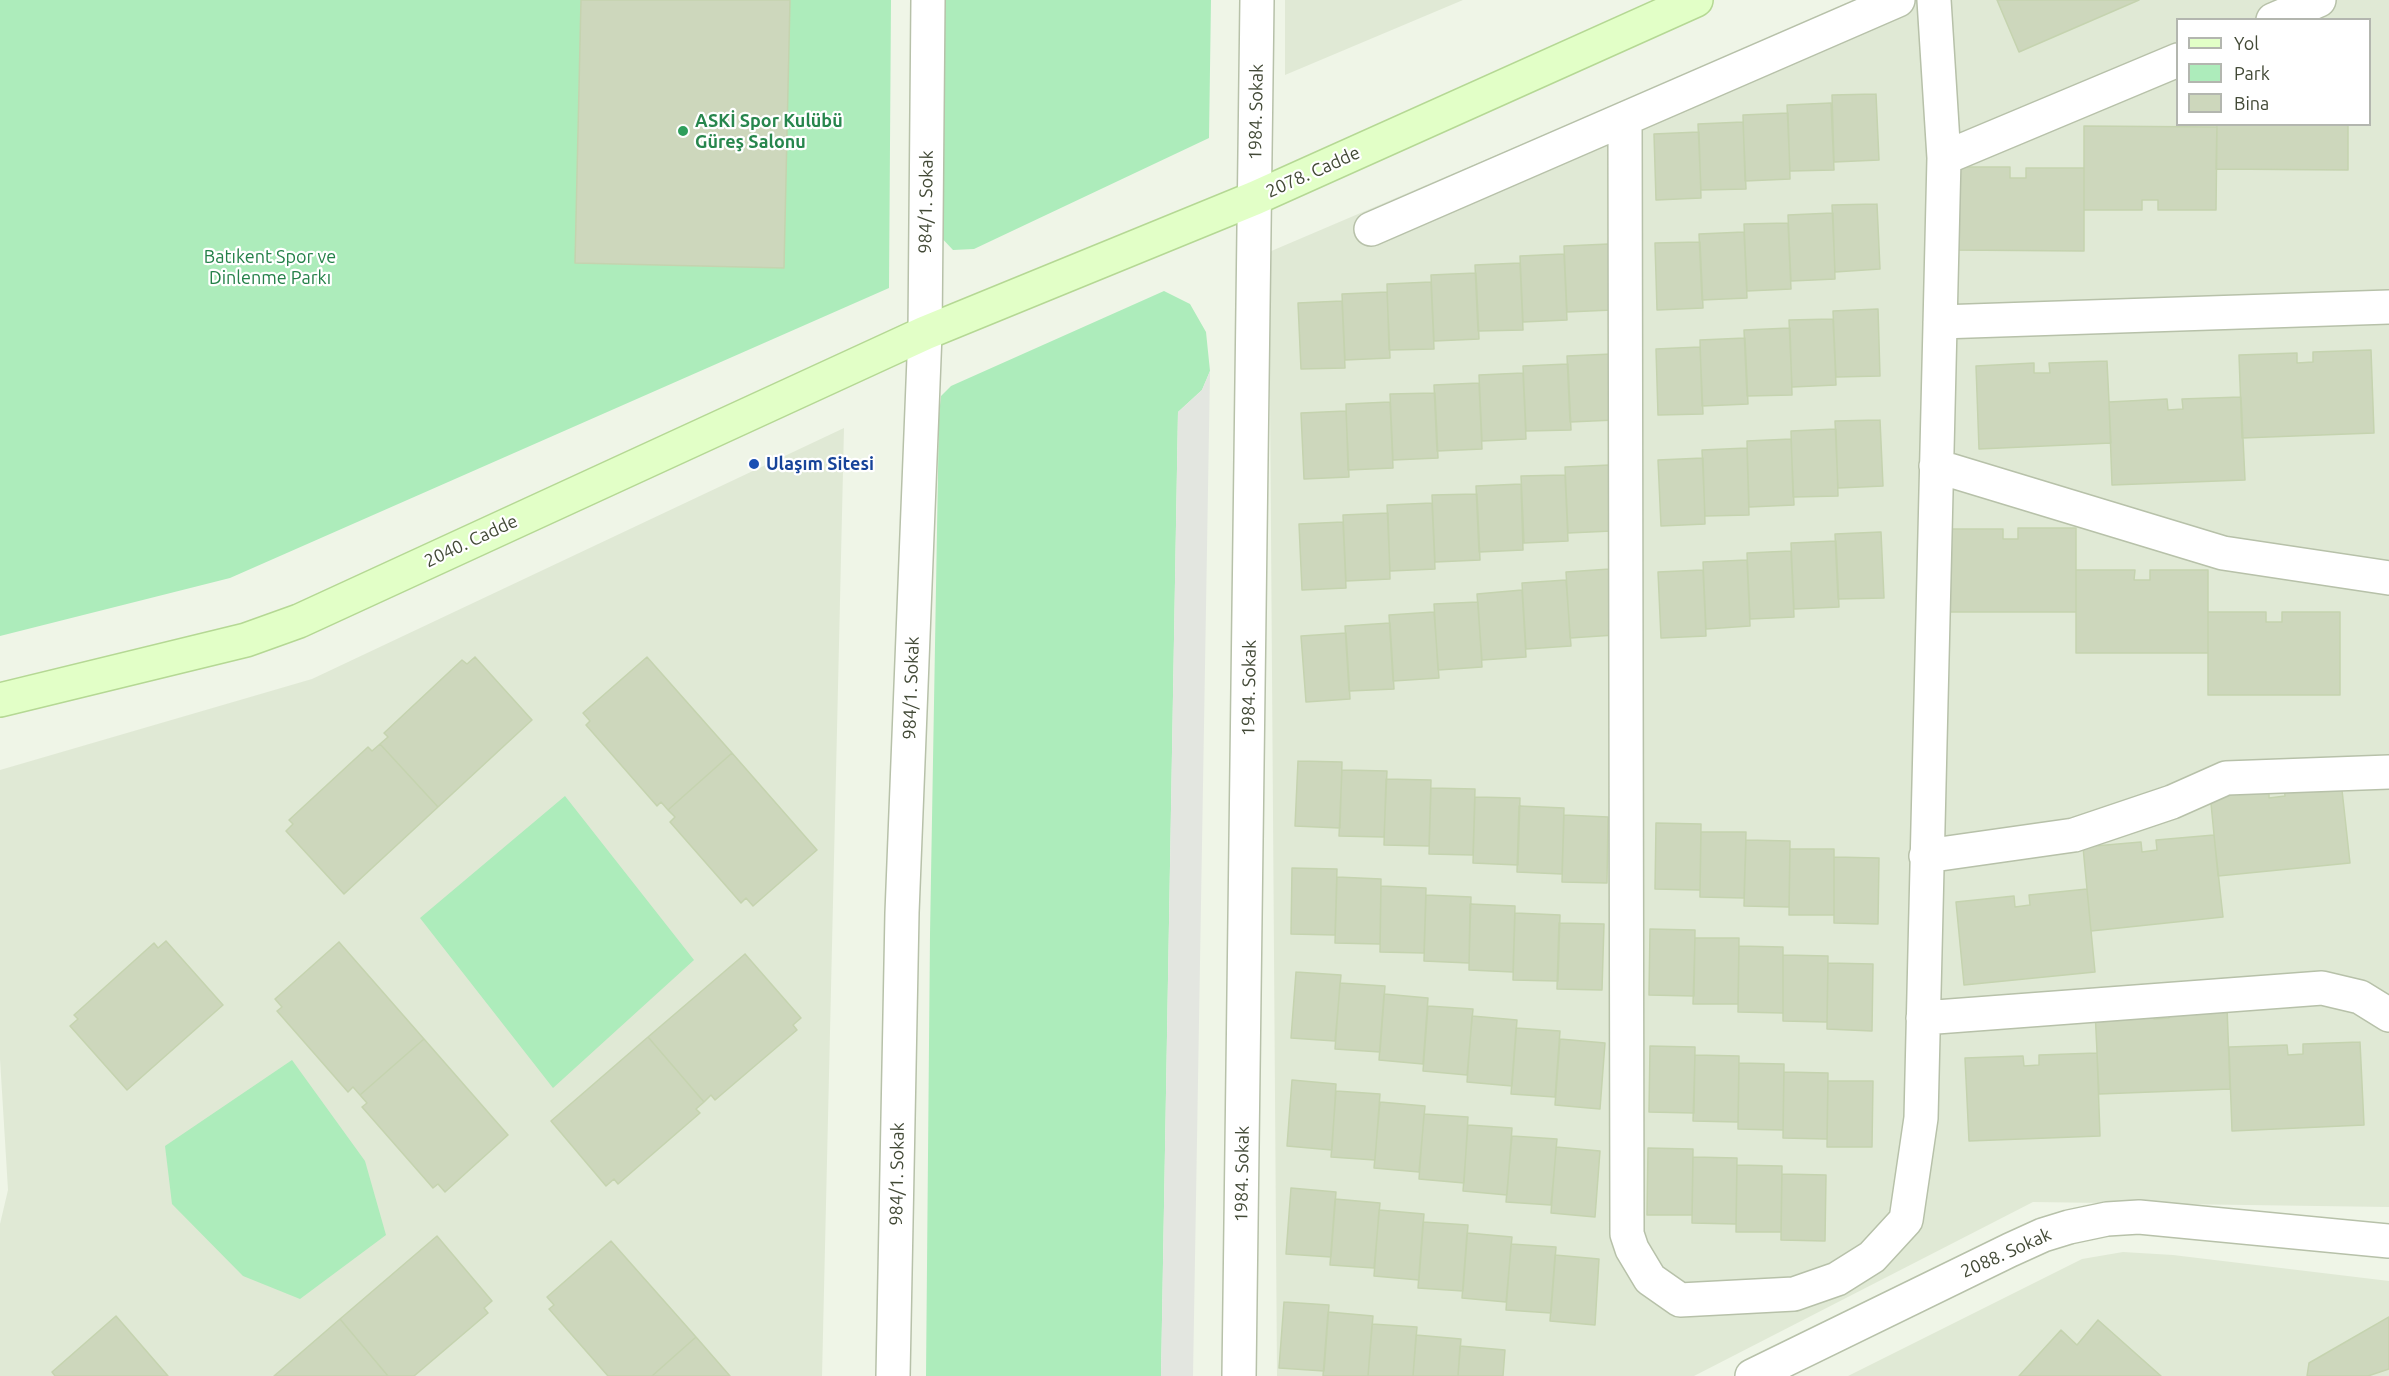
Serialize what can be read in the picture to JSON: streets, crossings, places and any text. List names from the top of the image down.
{
  "streets": {
    "street": [
      "1984. Sokak",
      "2078. Cadde",
      "984/1. Sokak",
      "2040. Cadde",
      "2088. Sokak"
    ]
  },
  "crossings": [
    ["1984. Sokak", "2078. Cadde"],
    ["2078. Cadde", "984/1. Sokak"],
    ["2078. Cadde", "2040. Cadde"],
    ["984/1. Sokak", "2040. Cadde"]
  ],
  "parks": ["Batıkent Spor ve Dinlenme Parkı"],
  "places": ["ASKİ Spor Kulübü Güreş Salonu", "Ulaşım Sitesi"],
  "legend": ["Yol", "Park", "Bina"]
}
